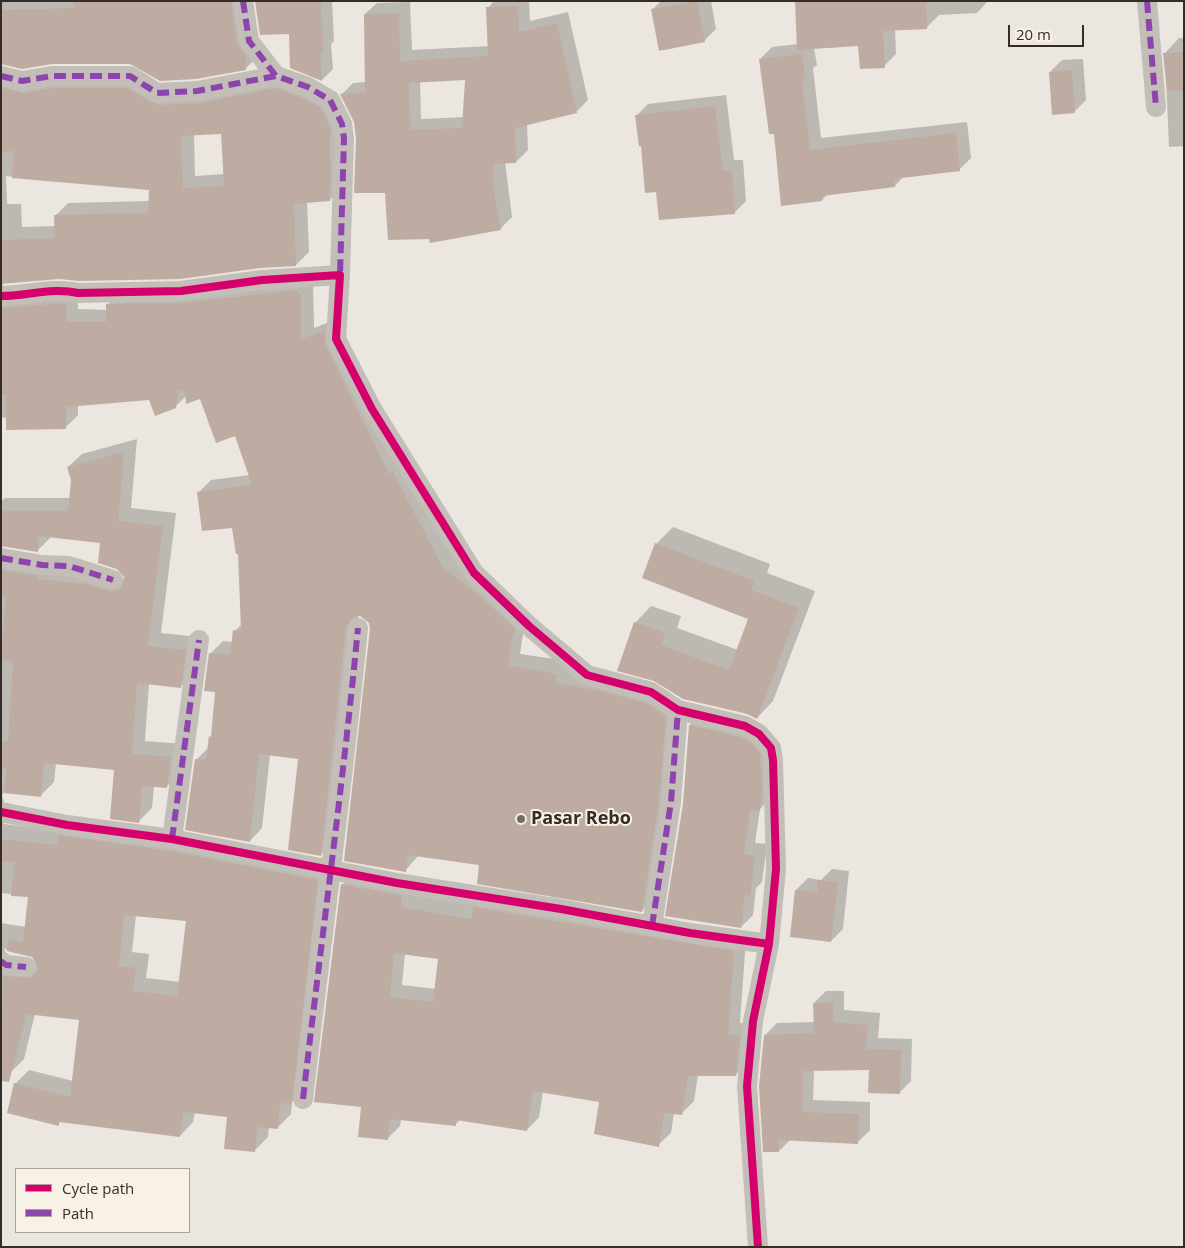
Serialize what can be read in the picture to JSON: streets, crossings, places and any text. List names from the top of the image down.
{
  "places": ["Pasar Rebo"],
  "legend": ["Cycle path", "Path"],
  "scale_bar": "20 m"
}
